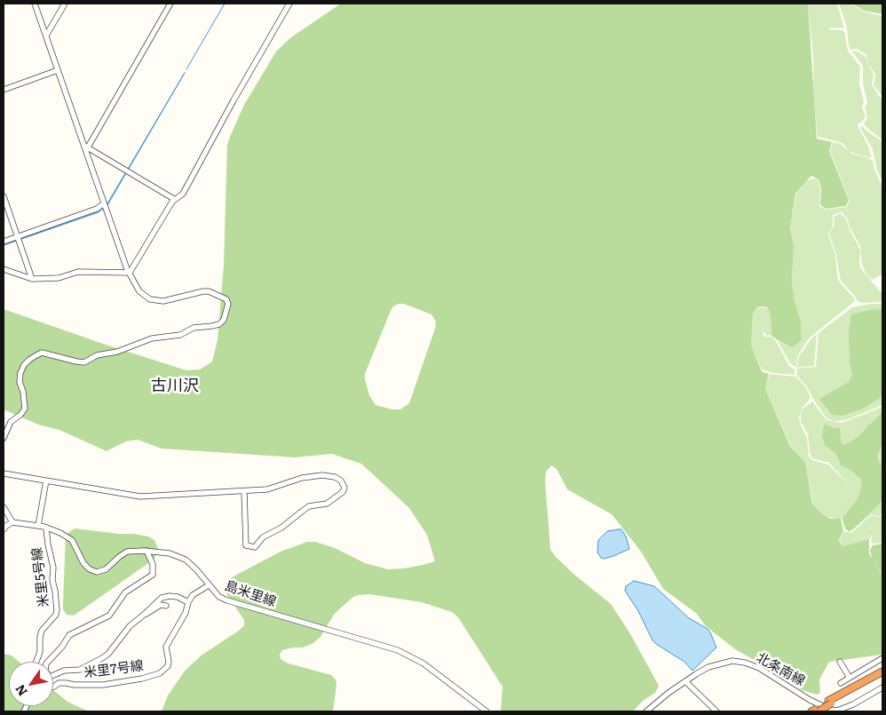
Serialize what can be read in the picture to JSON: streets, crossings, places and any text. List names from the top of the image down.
{
  "streets": {
    "street": [
      "米里5号線",
      "島米里線",
      "米里7号線",
      "北条南線"
    ]
  },
  "crossings": [
    ["米里5号線", "島米里線"],
    ["島米里線", "米里7号線"]
  ],
  "districts": ["古川沢"],
  "north": "bottom left"
}
